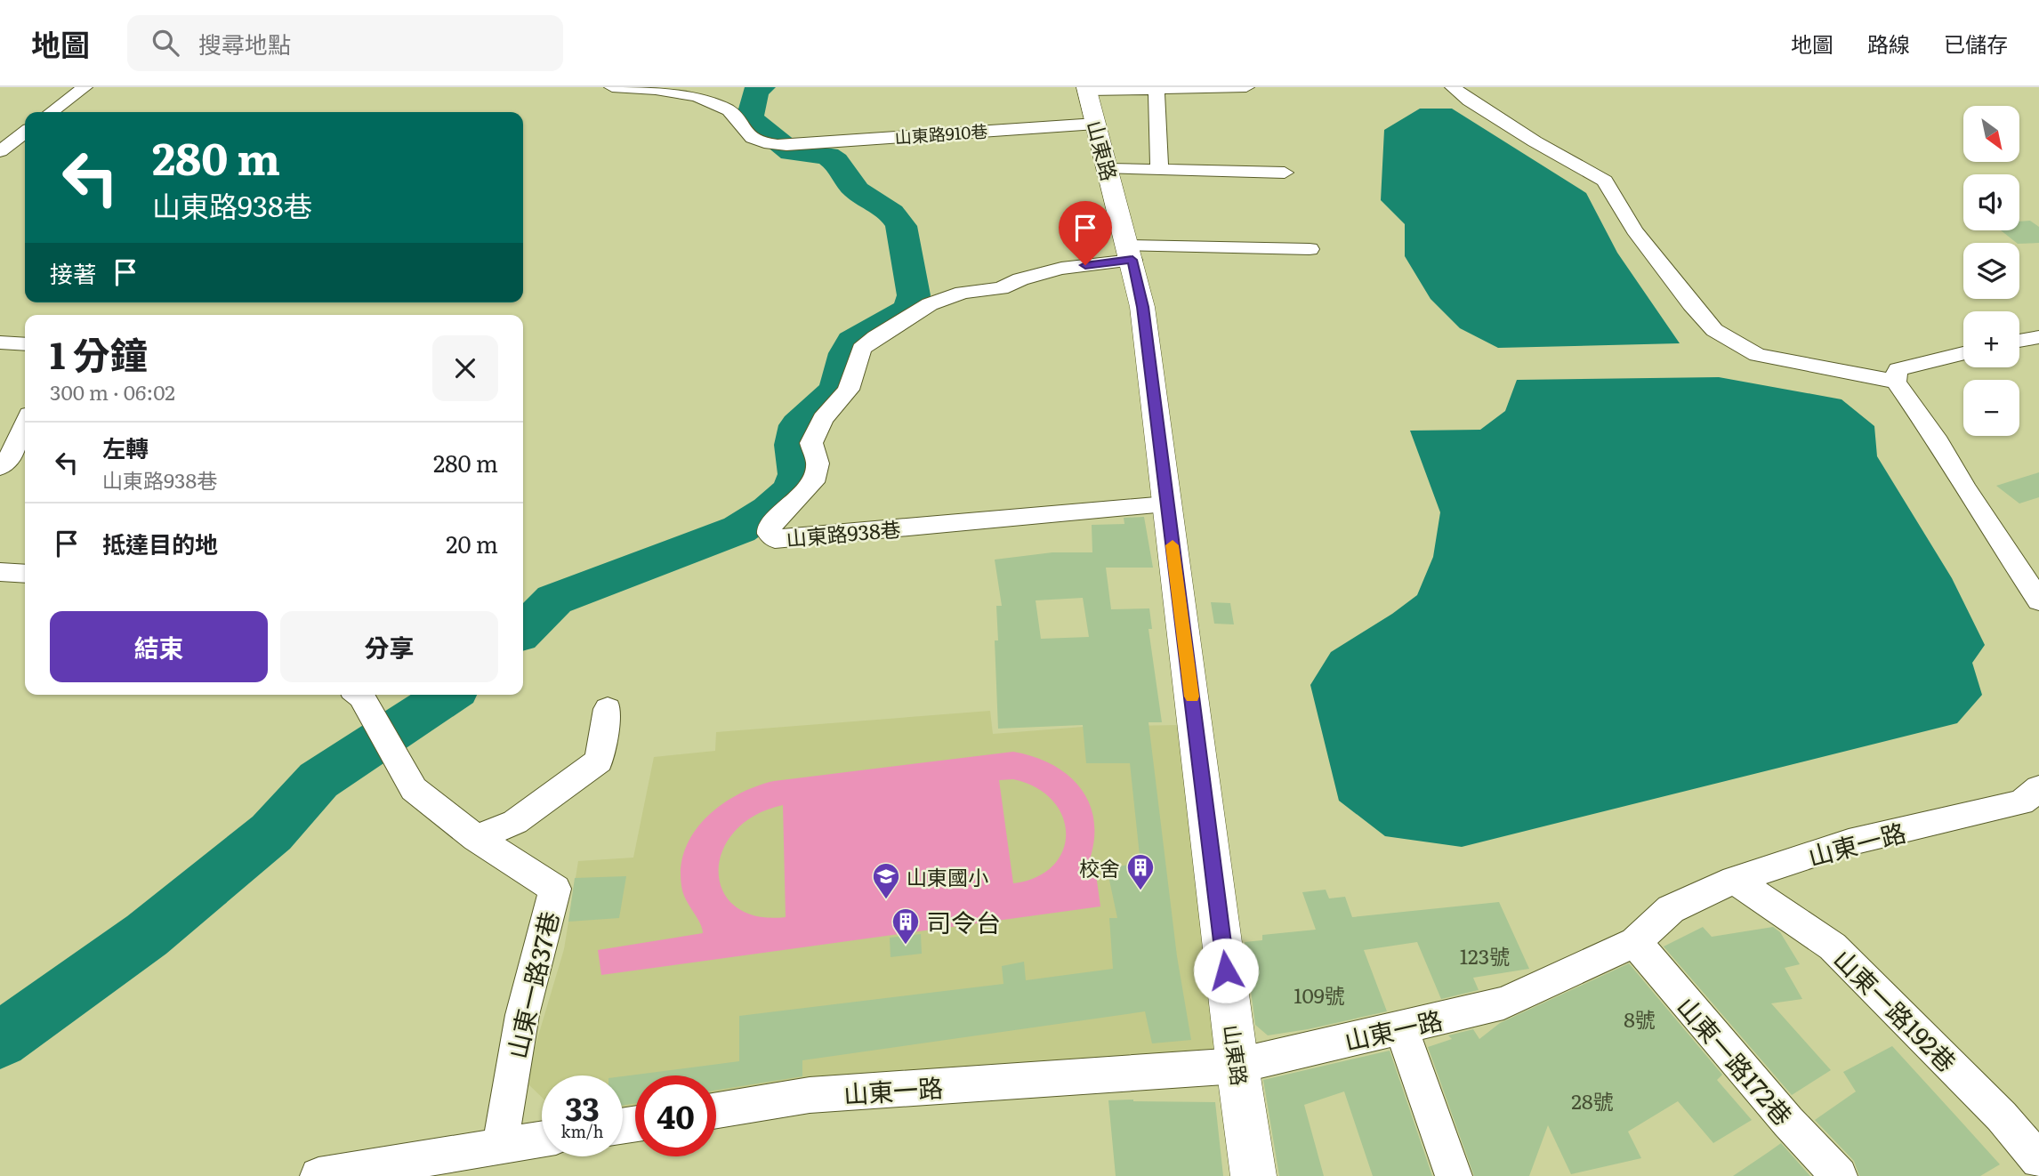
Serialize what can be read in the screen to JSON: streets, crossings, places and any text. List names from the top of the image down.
{
  "streets": {
    "street": [
      "山東路910巷",
      "山東路",
      "山東路938巷",
      "山東一路",
      "山東一路37巷",
      "山東一路192巷",
      "山東一路172巷"
    ]
  },
  "crossings": [
    ["山東路910巷", "山東路"],
    ["山東路", "山東路938巷"],
    ["山東路", "山東一路"],
    ["山東一路", "山東一路192巷"],
    ["山東一路", "山東一路172巷"]
  ],
  "places": {
    "building": ["校舍", "司令台"],
    "school or university": ["山東國小"]
  },
  "house_numbers": [
    "123號",
    "109號",
    "8號",
    "28號"
  ],
  "north": "bottom right",
  "page": {
    "header": "地圖",
    "search": "搜尋地點",
    "nav": ["地圖", "路線", "已儲存"],
    "map_buttons": ["+", "−"],
    "turn": ["280 m", "山東路938巷"],
    "then": "接著",
    "heading": ["1 分鐘", "300 m · 06:02"],
    "list": [
      {
        "name": "左轉",
        "note": "山東路938巷",
        "value": "280 m"
      },
      {
        "name": "抵達目的地",
        "value": "20 m"
      }
    ],
    "buttons": ["結束", "分享"],
    "speed": "33 km/h",
    "limit": "40"
  }
}
